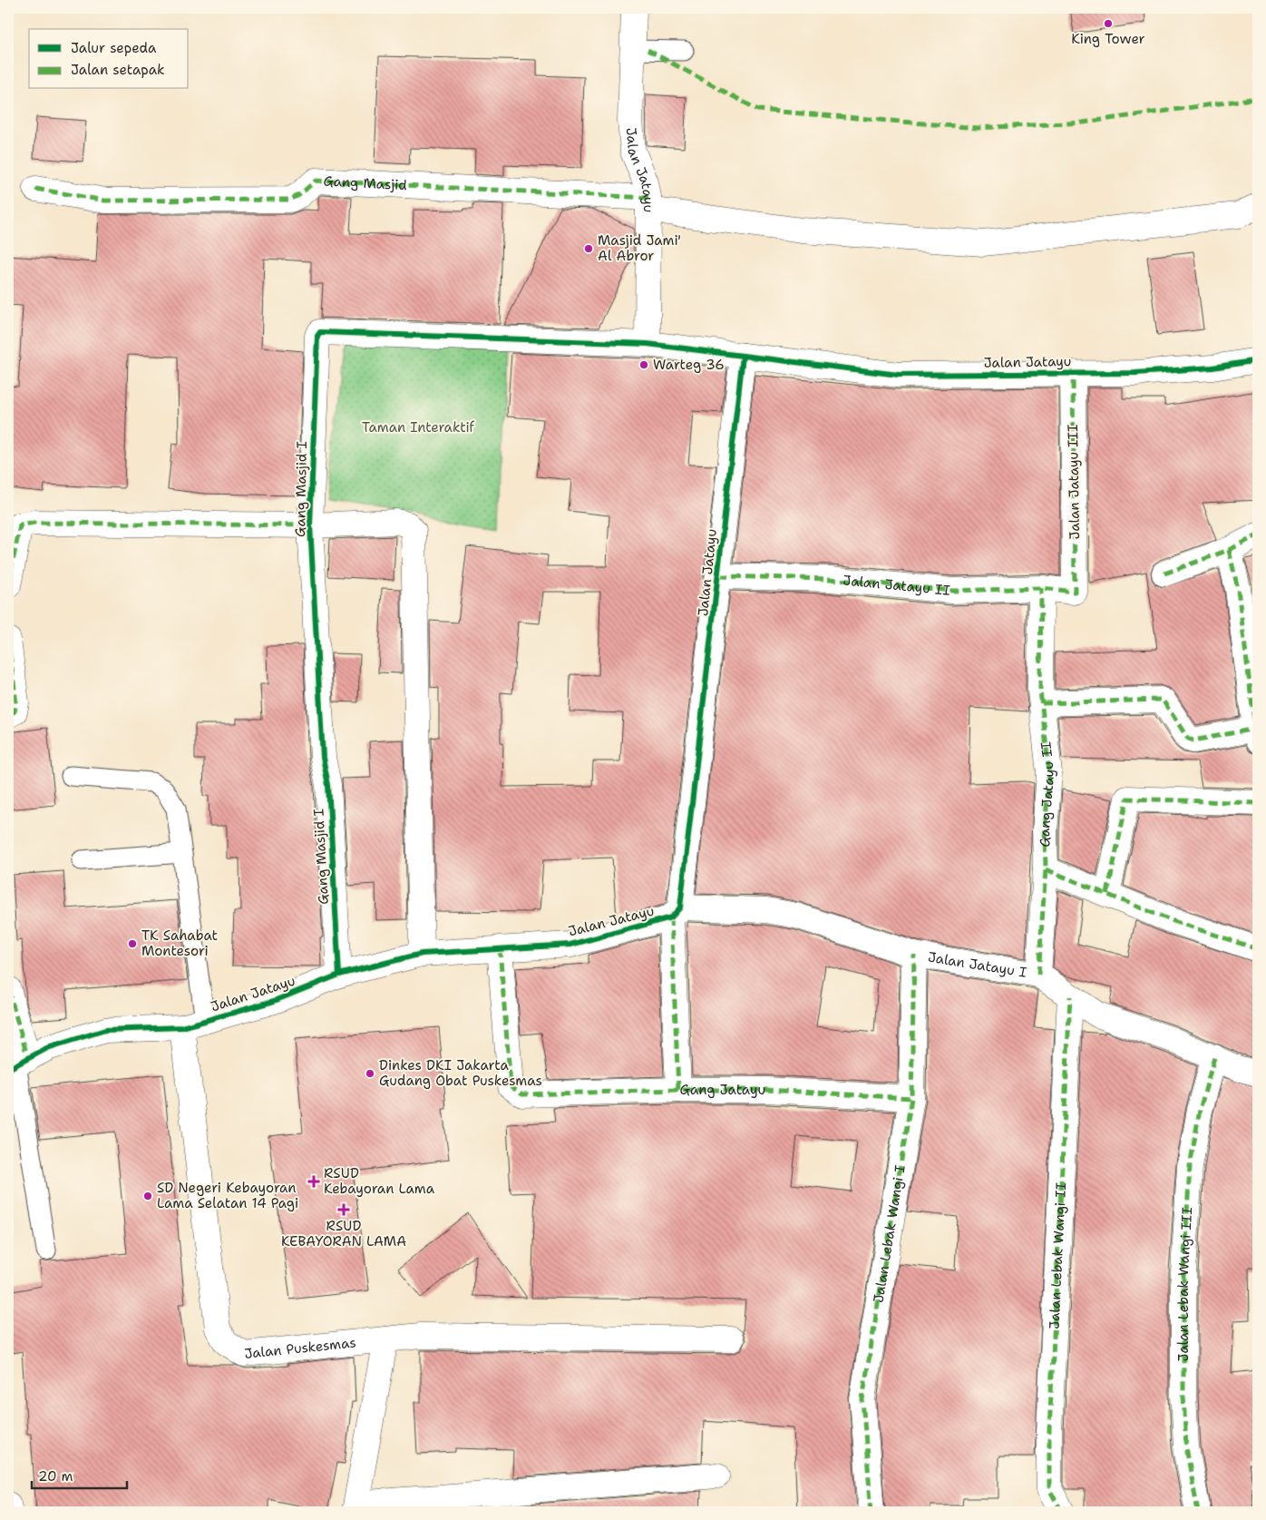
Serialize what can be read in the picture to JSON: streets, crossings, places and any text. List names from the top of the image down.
{
  "streets": {
    "street": [
      "Jalan Jatayu",
      "Gang Masjid",
      "Jalan Jatayu III",
      "Gang Masjid I",
      "Jalan Jatayu II",
      "Gang Jatayu II",
      "Jalan Jatayu I",
      "Gang Jatayu",
      "Jalan Lebak Wangi I",
      "Jalan Lebak Wangi II",
      "Jalan Lebak Wangi III",
      "Jalan Puskesmas"
    ]
  },
  "crossings": [
    ["Jalan Jatayu", "Gang Masjid"],
    ["Jalan Jatayu", "Jalan Jatayu III"],
    ["Jalan Jatayu", "Gang Masjid I"],
    ["Jalan Jatayu", "Jalan Jatayu II"],
    ["Jalan Jatayu", "Jalan Jatayu I"],
    ["Jalan Jatayu", "Gang Jatayu"],
    ["Jalan Jatayu", "Jalan Puskesmas"],
    ["Jalan Jatayu III", "Jalan Jatayu II"],
    ["Jalan Jatayu II", "Gang Jatayu II"],
    ["Gang Jatayu II", "Jalan Jatayu I"],
    ["Jalan Jatayu I", "Gang Jatayu"],
    ["Jalan Jatayu I", "Jalan Lebak Wangi I"],
    ["Jalan Jatayu I", "Jalan Lebak Wangi II"],
    ["Jalan Jatayu I", "Jalan Lebak Wangi III"],
    ["Gang Jatayu", "Jalan Lebak Wangi I"]
  ],
  "parks": ["Taman Interaktif"],
  "places": {
    "other": [
      "King Tower",
      "Masjid Jami' Al Abror",
      "Warteg 36",
      "TK Sahabat Montesori",
      "Dinkes DKI Jakarta Gudang Obat Puskesmas",
      "SD Negeri Kebayoran Lama Selatan 14 Pagi"
    ],
    "health": ["RSUD Kebayoran Lama", "RSUD KEBAYORAN LAMA"]
  },
  "legend": ["Jalur sepeda", "Jalan setapak"],
  "scale_bar": "20 m"
}
